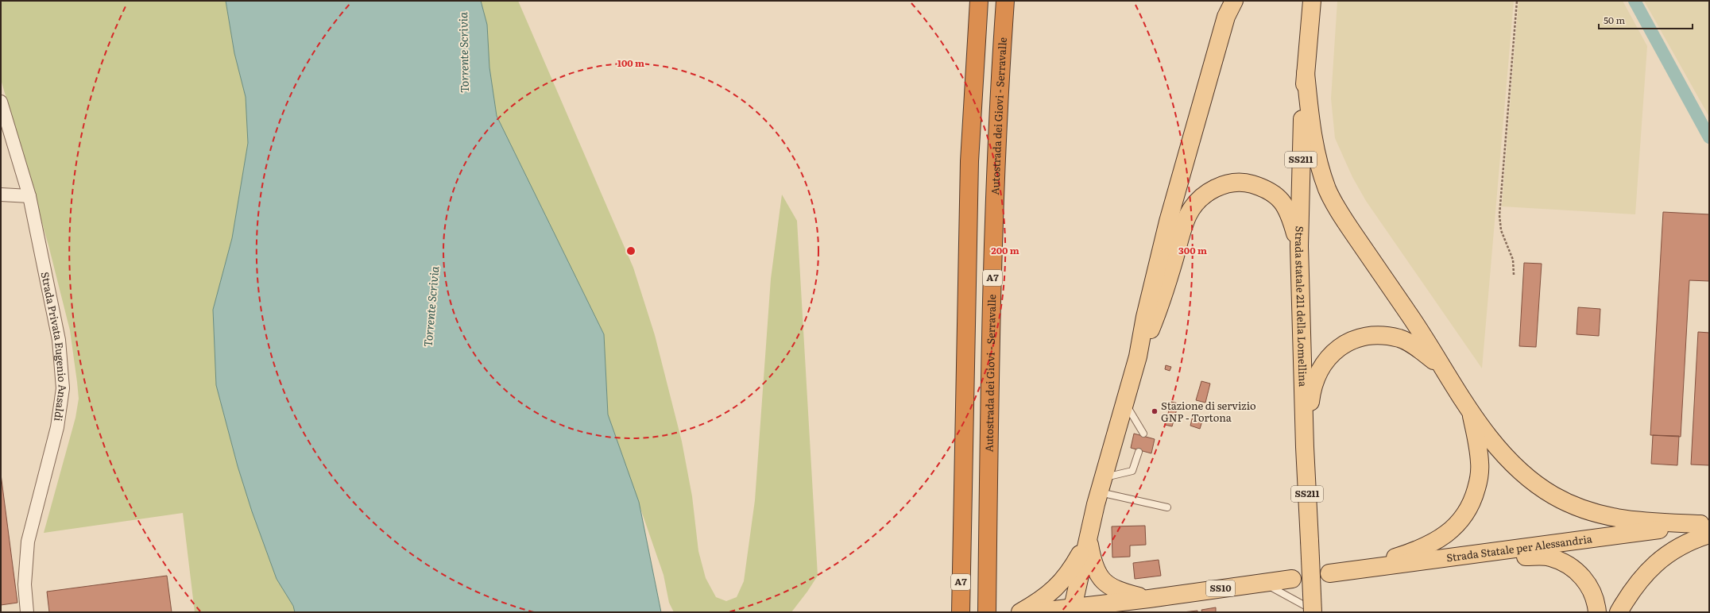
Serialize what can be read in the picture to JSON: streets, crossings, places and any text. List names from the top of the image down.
{
  "streets": {
    "highway": ["Autostrada dei Giovi - Serravalle", "A7"],
    "main road": [
      "SS211",
      "Strada statale 211 della Lomellina",
      "Strada Statale per Alessandria",
      "SS10"
    ],
    "street": ["Strada Privata Eugenio Ansaldi"]
  },
  "water": ["Torrente Scrivia"],
  "places": ["Stazione di servizio GNP - Tortona"],
  "scale_bar": "50 m",
  "rings": ["100 m", "200 m", "300 m"]
}
